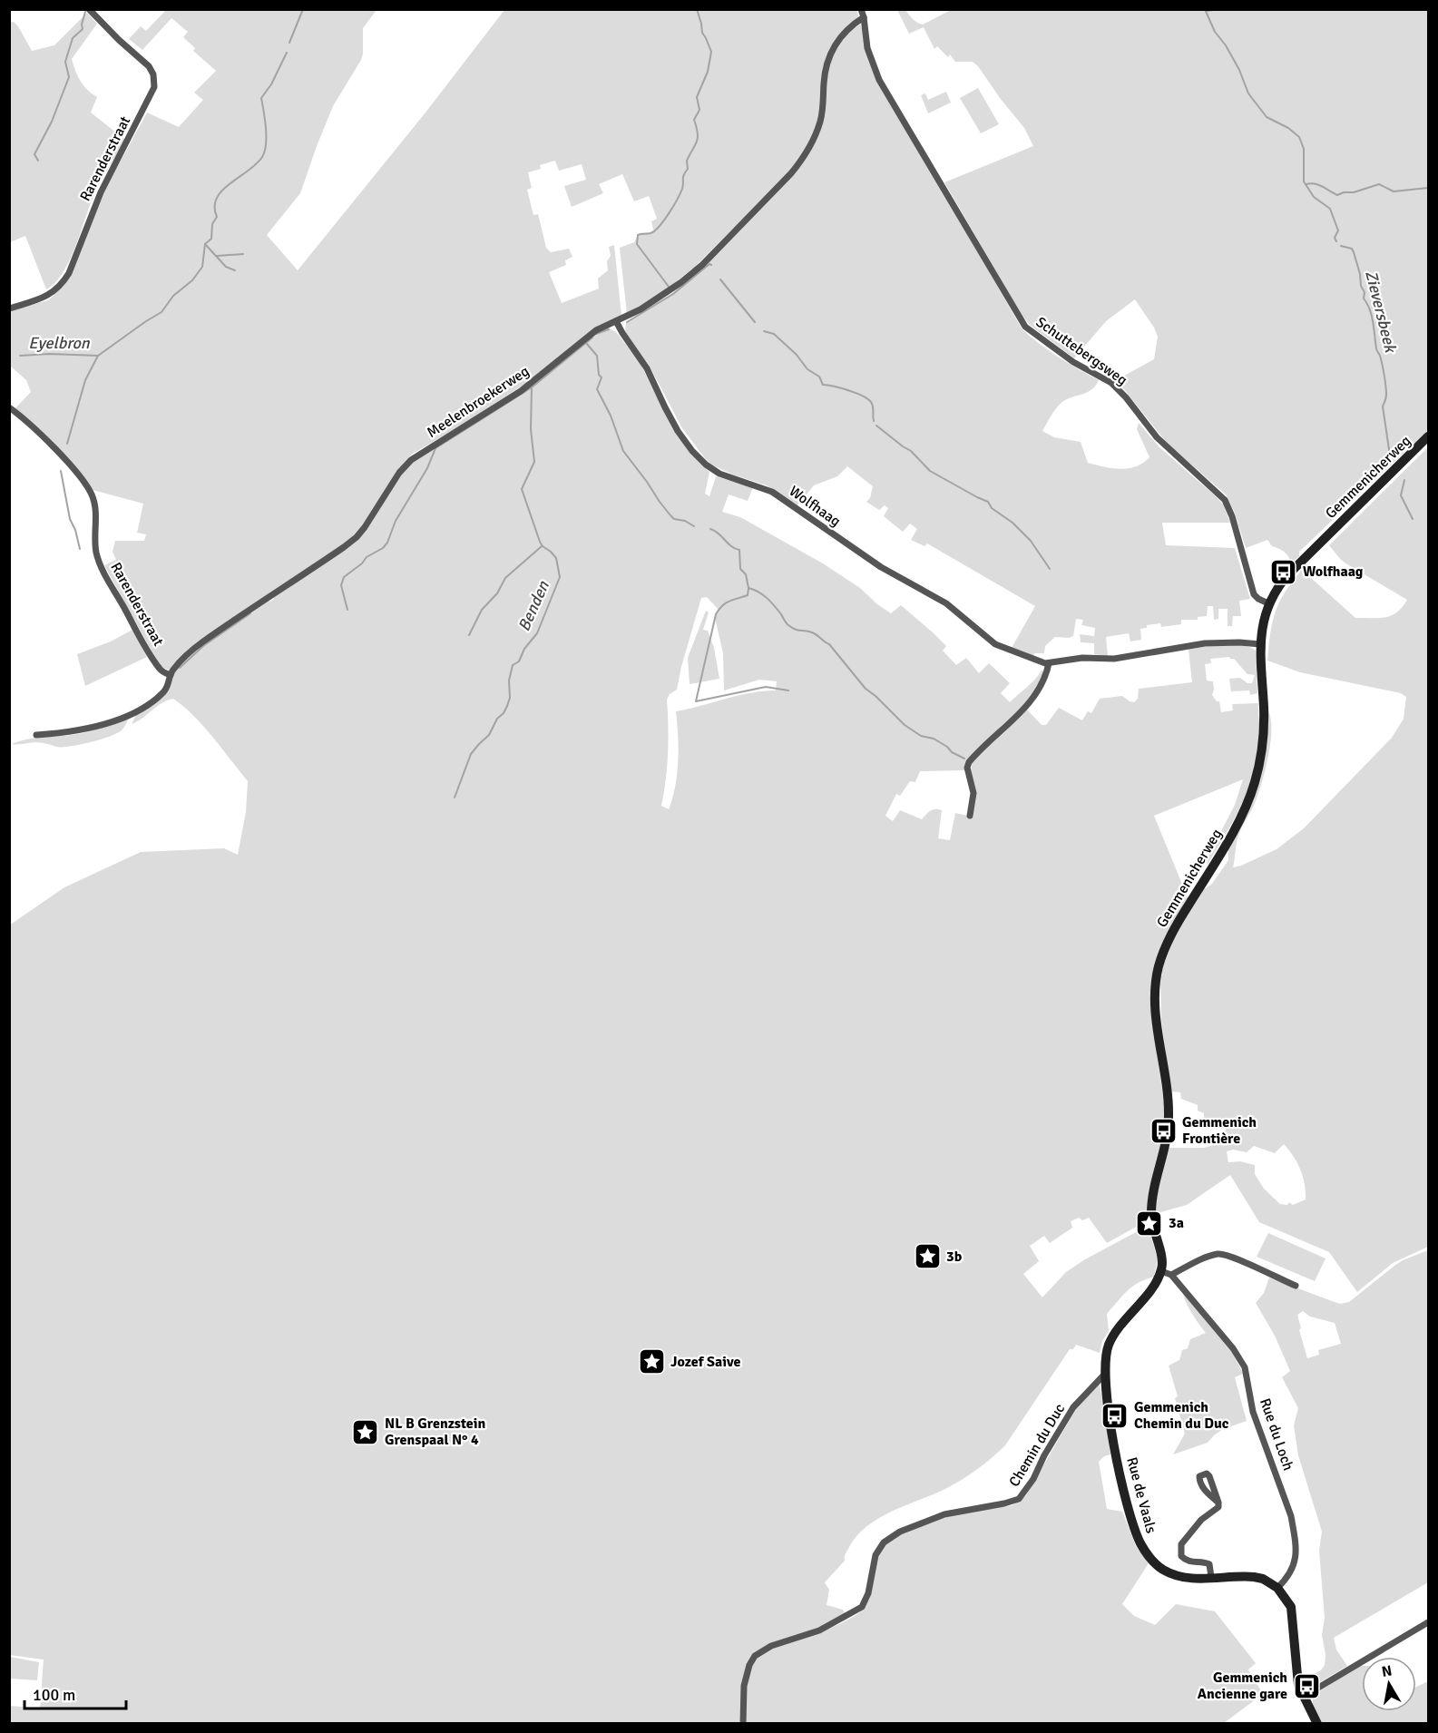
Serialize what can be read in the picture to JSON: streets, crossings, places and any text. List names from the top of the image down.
{
  "streets": {
    "main road": ["Gemmenicherweg", "Rue de Vaals"],
    "street": [
      "Rarenderstraat",
      "Schuttebergsweg",
      "Meelenbroekerweg",
      "Wolfhaag",
      "Rue du Loch",
      "Chemin du Duc"
    ]
  },
  "crossings": [
    ["Rarenderstraat", "Meelenbroekerweg"],
    ["Schuttebergsweg", "Meelenbroekerweg"],
    ["Schuttebergsweg", "Gemmenicherweg"],
    ["Meelenbroekerweg", "Wolfhaag"],
    ["Gemmenicherweg", "Wolfhaag"],
    ["Gemmenicherweg", "Rue du Loch"],
    ["Gemmenicherweg", "Rue de Vaals"],
    ["Rue du Loch", "Rue de Vaals"],
    ["Chemin du Duc", "Rue de Vaals"]
  ],
  "water": ["Zieversbeek", "Eyelbron", "Benden"],
  "places": {
    "bus stop": [
      "Wolfhaag",
      "Gemmenich Frontière",
      "Gemmenich Chemin du Duc",
      "Gemmenich Ancienne gare"
    ],
    "place": [
      "3a",
      "3b",
      "Jozef Saive",
      "NL B Grenzstein Grenspaal N° 4"
    ]
  },
  "scale_bar": "100 m",
  "north": "top"
}
